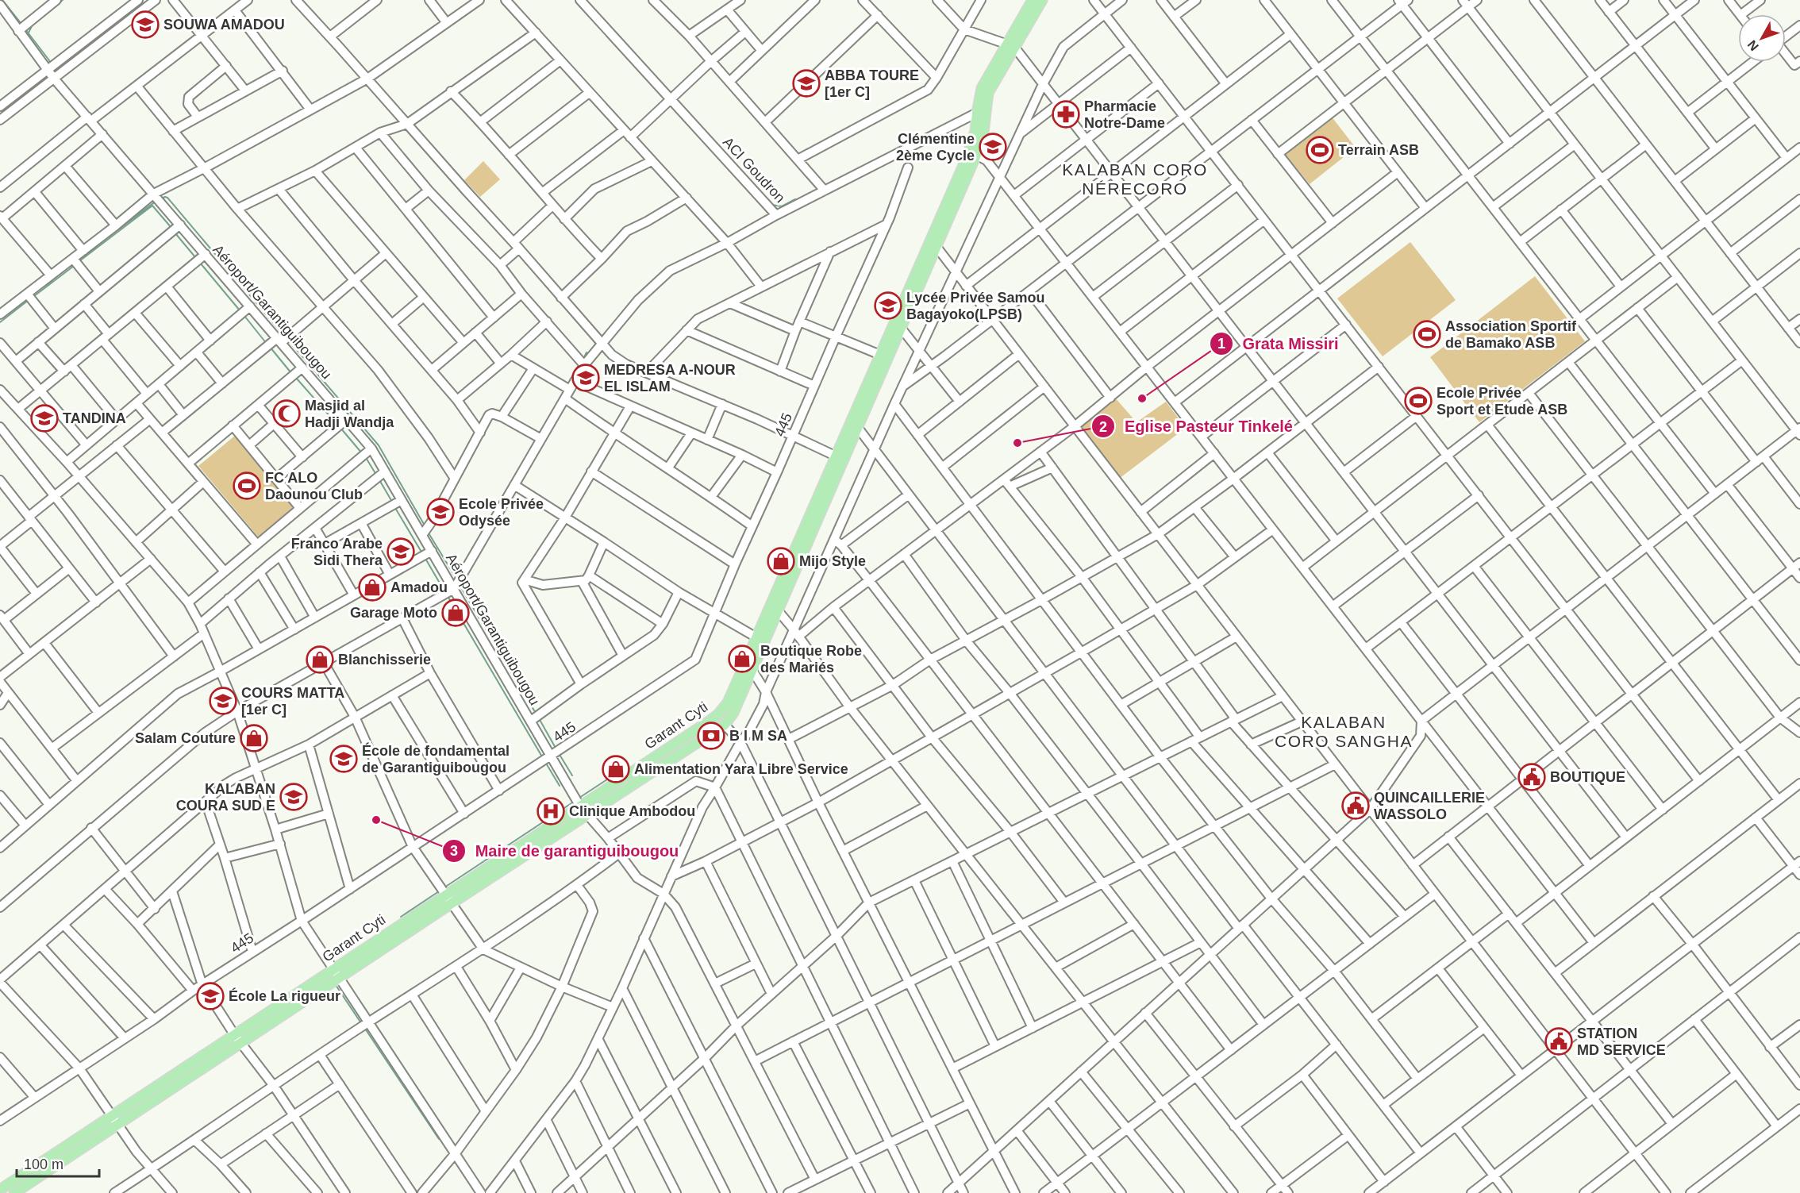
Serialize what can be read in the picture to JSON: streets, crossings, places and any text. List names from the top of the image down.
{
  "streets": {
    "main road": ["Garant Cyti"],
    "street": ["ACI Goudron", "Aéroport/Garantiguibougou", "445"]
  },
  "crossings": [
    ["Aéroport/Garantiguibougou", "445"],
    ["Aéroport/Garantiguibougou", "Garant Cyti"]
  ],
  "districts": ["KALABAN CORO NÉRECORO", "KALABAN CORO SANGHA"],
  "places": {
    "school or university": [
      "SOUWA AMADOU",
      "ABBA TOURE [1er C]",
      "Clémentine 2ème Cycle",
      "Lycée Privée Samou Bagayoko(LPSB)",
      "MEDRESA A-NOUR EL ISLAM",
      "TANDINA",
      "Ecole Privée Odysée",
      "Franco Arabe Sidi Thera",
      "COURS MATTA [1er C]",
      "École de fondamental de Garantiguibougou",
      "KALABAN COURA SUD E",
      "École La rigueur"
    ],
    "pharmacy": ["Pharmacie Notre-Dame"],
    "sports": [
      "Terrain ASB",
      "Association Sportif de Bamako ASB",
      "Ecole Privée Sport et Etude ASB",
      "FC ALO Daounou Club"
    ],
    "other": ["Grata Missiri", "Eglise Pasteur Tinkelé", "Maire de garantiguibougou"],
    "mosque": ["Masjid al Hadji Wandja"],
    "shop": [
      "Mijo Style",
      "Amadou",
      "Garage Moto",
      "Boutique Robe des Mariés",
      "Blanchisserie",
      "Salam Couture",
      "Alimentation Yara Libre Service"
    ],
    "bank": ["B I M SA"],
    "public building": ["BOUTIQUE", "QUINCAILLERIE WASSOLO", "STATION MD SERVICE"],
    "hospital": ["Clinique Ambodou"]
  },
  "scale_bar": "100 m",
  "north": "bottom left"
}
